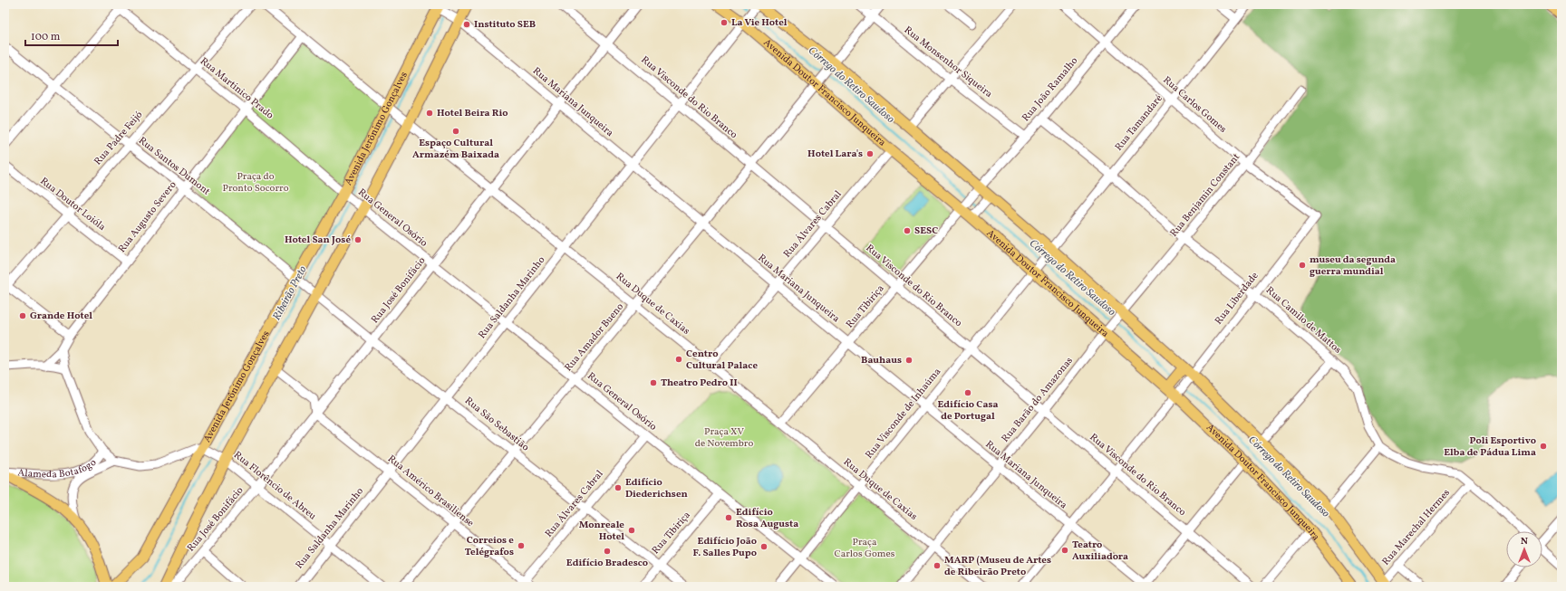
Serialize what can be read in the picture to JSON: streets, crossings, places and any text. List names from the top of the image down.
{
  "streets": {
    "main road": ["Avenida Doutor Francisco Junqueira", "Avenida Jerônimo Gonçalves", "Alameda Botafogo"],
    "street": [
      "Rua Monsenhor Siqueira",
      "Rua Martinico Prado",
      "Rua João Ramalho",
      "Rua Visconde do Rio Branco",
      "Rua Mariana Junqueira",
      "Rua Carlos Gomes",
      "Rua Tamandaré",
      "Rua Padre Feijó",
      "Rua Santos Dumont",
      "Rua Benjamin Constant",
      "Rua Doutor Loióla",
      "Rua Augusto Severo",
      "Rua General Osório",
      "Rua Álvares Cabral",
      "Rua José Bonifácio",
      "Rua Saldanha Marinho",
      "Rua Liberdade",
      "Rua Duque de Caxias",
      "Rua Tibiriça",
      "Rua Camilo de Mattos",
      "Rua Amador Bueno",
      "Rua Barão do Amazonas",
      "Rua Visconde de Inhaúma",
      "Rua São Sebastião",
      "Rua Florêncio de Abreu",
      "Rua Américo Brasiliense",
      "Rua Marechal Hermes"
    ]
  },
  "crossings": [
    ["Rua Monsenhor Siqueira", "Rua João Ramalho"],
    ["Rua Monsenhor Siqueira", "Rua Amador Bueno"],
    ["Rua Martinico Prado", "Avenida Jerônimo Gonçalves"],
    ["Rua Martinico Prado", "Rua Padre Feijó"],
    ["Rua Martinico Prado", "Rua Augusto Severo"],
    ["Rua Martinico Prado", "Rua General Osório"],
    ["Rua João Ramalho", "Rua Carlos Gomes"],
    ["Rua João Ramalho", "Rua Tibiriça"],
    ["Rua João Ramalho", "Rua Camilo de Mattos"],
    ["Avenida Doutor Francisco Junqueira", "Rua Álvares Cabral"],
    ["Avenida Doutor Francisco Junqueira", "Rua Saldanha Marinho"],
    ["Avenida Doutor Francisco Junqueira", "Rua Liberdade"],
    ["Avenida Doutor Francisco Junqueira", "Rua Tibiriça"],
    ["Avenida Doutor Francisco Junqueira", "Rua Amador Bueno"],
    ["Avenida Doutor Francisco Junqueira", "Rua Barão do Amazonas"],
    ["Avenida Doutor Francisco Junqueira", "Rua Visconde de Inhaúma"],
    ["Rua Visconde do Rio Branco", "Rua Álvares Cabral"],
    ["Rua Visconde do Rio Branco", "Rua José Bonifácio"],
    ["Rua Visconde do Rio Branco", "Rua Saldanha Marinho"],
    ["Rua Visconde do Rio Branco", "Rua Liberdade"],
    ["Rua Visconde do Rio Branco", "Rua Tibiriça"],
    ["Rua Visconde do Rio Branco", "Rua Amador Bueno"],
    ["Rua Visconde do Rio Branco", "Rua Barão do Amazonas"],
    ["Rua Visconde do Rio Branco", "Rua Visconde de Inhaúma"],
    ["Rua Mariana Junqueira", "Avenida Jerônimo Gonçalves"],
    ["Rua Mariana Junqueira", "Rua Álvares Cabral"],
    ["Rua Mariana Junqueira", "Rua José Bonifácio"],
    ["Rua Mariana Junqueira", "Rua Saldanha Marinho"],
    ["Rua Mariana Junqueira", "Rua Liberdade"],
    ["Rua Mariana Junqueira", "Rua Tibiriça"],
    ["Rua Mariana Junqueira", "Rua Amador Bueno"],
    ["Rua Mariana Junqueira", "Rua Barão do Amazonas"],
    ["Rua Mariana Junqueira", "Rua Visconde de Inhaúma"],
    ["Rua Carlos Gomes", "Rua Tamandaré"],
    ["Rua Carlos Gomes", "Rua Benjamin Constant"],
    ["Rua Carlos Gomes", "Rua Liberdade"],
    ["Rua Tamandaré", "Rua Camilo de Mattos"],
    ["Rua Tamandaré", "Rua Visconde de Inhaúma"],
    ["Avenida Jerônimo Gonçalves", "Rua Santos Dumont"],
    ["Avenida Jerônimo Gonçalves", "Rua General Osório"],
    ["Avenida Jerônimo Gonçalves", "Rua Duque de Caxias"],
    ["Avenida Jerônimo Gonçalves", "Rua São Sebastião"],
    ["Avenida Jerônimo Gonçalves", "Rua Florêncio de Abreu"],
    ["Rua Padre Feijó", "Rua Santos Dumont"],
    ["Rua Padre Feijó", "Rua Doutor Loióla"],
    ["Rua Santos Dumont", "Rua Augusto Severo"],
    ["Rua Santos Dumont", "Rua São Sebastião"],
    ["Rua Benjamin Constant", "Rua Camilo de Mattos"],
    ["Rua Benjamin Constant", "Rua Barão do Amazonas"],
    ["Rua Doutor Loióla", "Rua Augusto Severo"],
    ["Rua Augusto Severo", "Rua Duque de Caxias"],
    ["Rua General Osório", "Rua Álvares Cabral"],
    ["Rua General Osório", "Rua José Bonifácio"],
    ["Rua General Osório", "Rua Saldanha Marinho"],
    ["Rua General Osório", "Rua Tibiriça"],
    ["Rua General Osório", "Rua Amador Bueno"],
    ["Rua General Osório", "Rua Visconde de Inhaúma"],
    ["Rua Álvares Cabral", "Rua Duque de Caxias"],
    ["Rua Álvares Cabral", "Rua São Sebastião"],
    ["Rua Álvares Cabral", "Rua Américo Brasiliense"],
    ["Rua José Bonifácio", "Rua Duque de Caxias"],
    ["Rua José Bonifácio", "Rua São Sebastião"],
    ["Rua José Bonifácio", "Rua Florêncio de Abreu"],
    ["Rua José Bonifácio", "Rua Américo Brasiliense"],
    ["Rua Saldanha Marinho", "Rua Duque de Caxias"],
    ["Rua Saldanha Marinho", "Rua São Sebastião"],
    ["Rua Saldanha Marinho", "Rua Florêncio de Abreu"],
    ["Rua Saldanha Marinho", "Rua Américo Brasiliense"],
    ["Rua Liberdade", "Rua Camilo de Mattos"],
    ["Rua Duque de Caxias", "Rua Tibiriça"],
    ["Rua Duque de Caxias", "Rua Amador Bueno"],
    ["Rua Duque de Caxias", "Rua Barão do Amazonas"],
    ["Rua Duque de Caxias", "Rua Visconde de Inhaúma"],
    ["Rua Tibiriça", "Rua São Sebastião"],
    ["Rua Camilo de Mattos", "Rua Marechal Hermes"],
    ["Rua Amador Bueno", "Rua São Sebastião"],
    ["Rua Amador Bueno", "Rua Américo Brasiliense"]
  ],
  "water": ["Córrego do Retiro Saudoso", "Ribeirão Preto"],
  "parks": ["Praça do Pronto Socorro", "Praça XV de Novembro", "Praça Carlos Gomes"],
  "places": [
    "La Vie Hotel",
    "Instituto SEB",
    "Hotel Beira Rio",
    "Espaço Cultural Armazém Baixada",
    "Hotel Lara's",
    "SESC",
    "Hotel San José",
    "museu da segunda guerra mundial",
    "Grande Hotel",
    "Centro Cultural Palace",
    "Bauhaus",
    "Theatro Pedro II",
    "Edifício Casa de Portugal",
    "Poli Esportivo Elba de Pádua Lima",
    "Edifício Diederichsen",
    "Edifício Rosa Augusta",
    "Monreale Hotel",
    "Correios e Telégrafos",
    "Edifício João F. Salles Pupo",
    "Teatro Auxiliadora",
    "Edifício Bradesco",
    "MARP (Museu de Artes de Ribeirão Preto"
  ],
  "scale_bar": "100 m",
  "north": "top"
}
